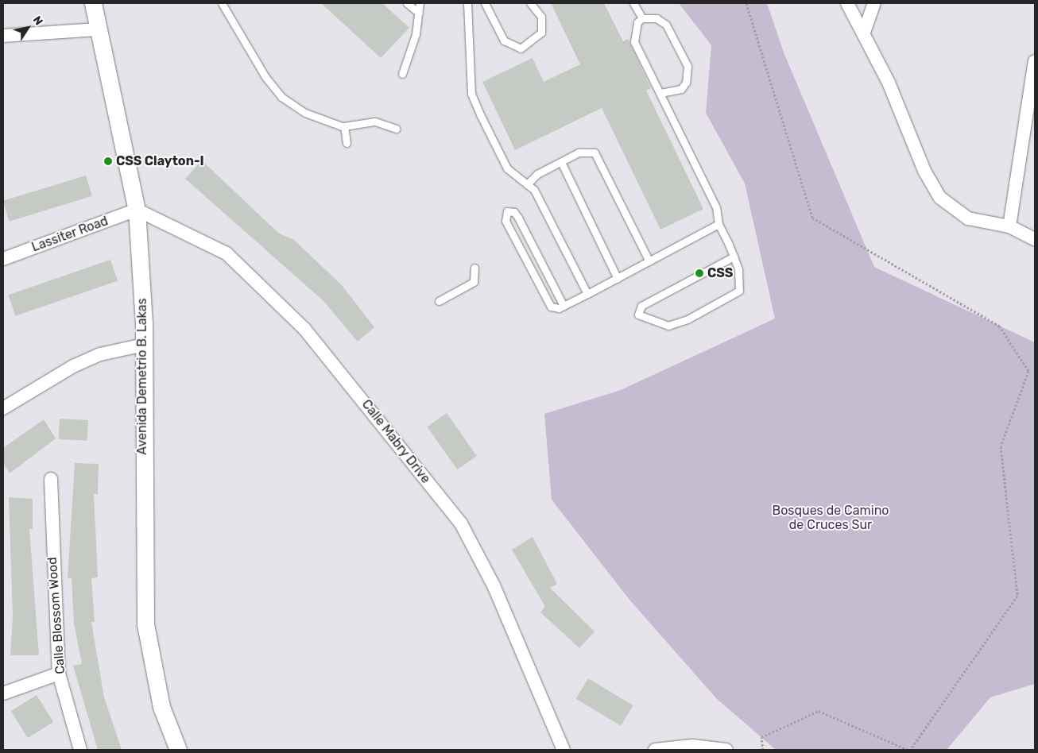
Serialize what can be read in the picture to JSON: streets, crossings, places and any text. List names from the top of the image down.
{
  "streets": {
    "street": [
      "Lassiter Road",
      "Avenida Demetrio B. Lakas",
      "Calle Mabry Drive",
      "Calle Blossom Wood"
    ]
  },
  "crossings": [
    ["Lassiter Road", "Avenida Demetrio B. Lakas"],
    ["Lassiter Road", "Calle Mabry Drive"],
    ["Avenida Demetrio B. Lakas", "Calle Mabry Drive"]
  ],
  "parks": ["Bosques de Camino de Cruces Sur"],
  "places": ["CSS Clayton-I", "CSS"],
  "north": "top right"
}
